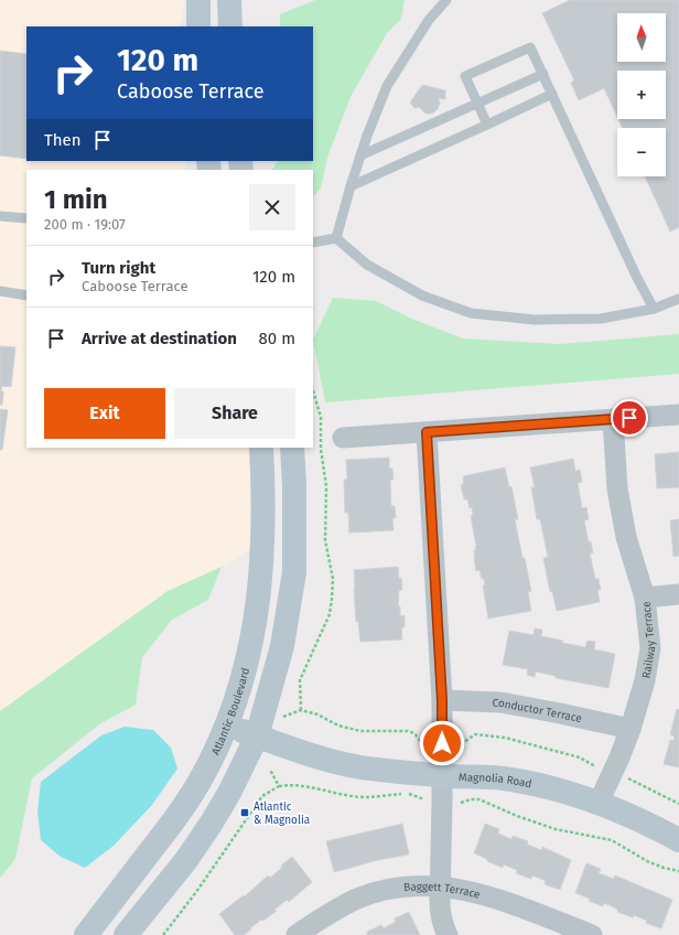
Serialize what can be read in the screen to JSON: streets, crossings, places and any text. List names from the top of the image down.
{
  "streets": {
    "main road": ["Atlantic Boulevard", "Magnolia Road"],
    "street": ["Railway Terrace", "Conductor Terrace", "Baggett Terrace"]
  },
  "crossings": [
    ["Railway Terrace", "Conductor Terrace"],
    ["Railway Terrace", "Magnolia Road"],
    ["Atlantic Boulevard", "Magnolia Road"]
  ],
  "places": {
    "transit": ["Atlantic & Magnolia"]
  },
  "north": "top",
  "page": {
    "map_buttons": ["+", "−"],
    "turn": ["120 m", "Caboose Terrace"],
    "then": "Then",
    "heading": ["1 min", "200 m · 19:07"],
    "list": [
      {
        "name": "Turn right",
        "note": "Caboose Terrace",
        "value": "120 m"
      },
      {
        "name": "Arrive at destination",
        "value": "80 m"
      }
    ],
    "buttons": ["Exit", "Share"]
  }
}
